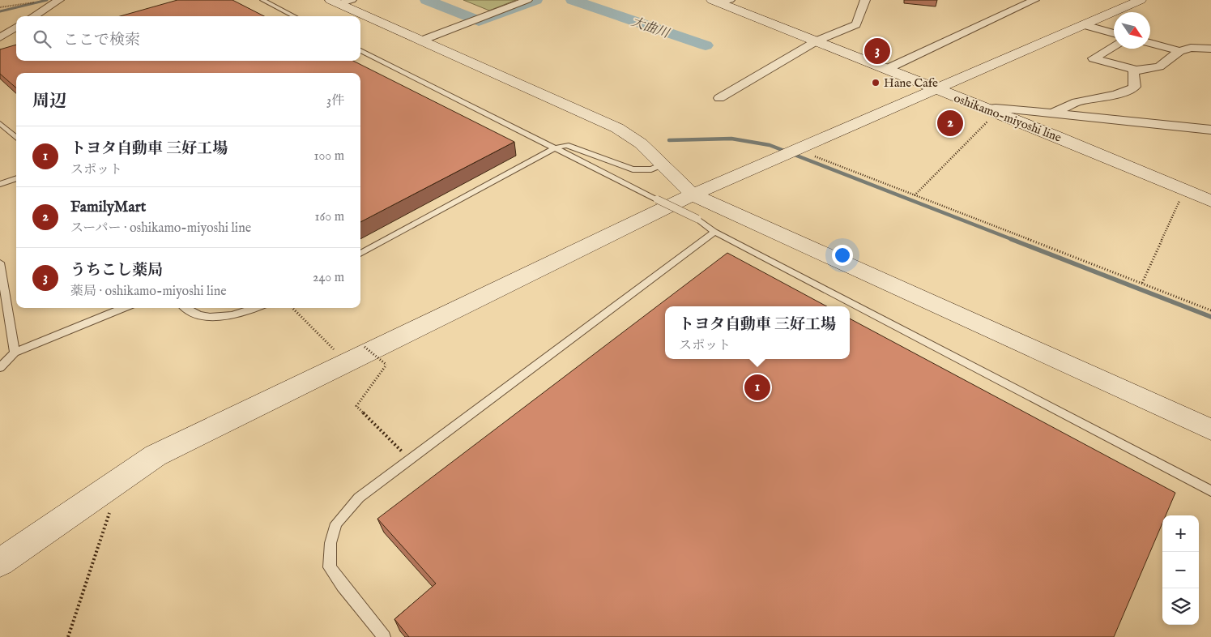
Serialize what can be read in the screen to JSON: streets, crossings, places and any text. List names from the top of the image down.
{
  "streets": {
    "street": ["oshikamo-miyoshi line"]
  },
  "water": ["大曲川"],
  "places": ["Hane Cafe"],
  "north": "bottom right",
  "page": {
    "search": "ここで検索",
    "pins": ["3", "2", "1"],
    "heading": ["周辺", "3件"],
    "list": [
      {
        "mark": "1",
        "name": "トヨタ自動車 三好工場",
        "note": "スポット",
        "value": "100 m"
      },
      {
        "mark": "2",
        "name": "FamilyMart",
        "note": "スーパー · oshikamo-miyoshi line",
        "value": "160 m"
      },
      {
        "mark": "3",
        "name": "うちこし薬局",
        "note": "薬局 · oshikamo-miyoshi line",
        "value": "240 m"
      }
    ],
    "popup": ["トヨタ自動車 三好工場", "スポット"],
    "map_buttons": ["+", "−"]
  }
}
